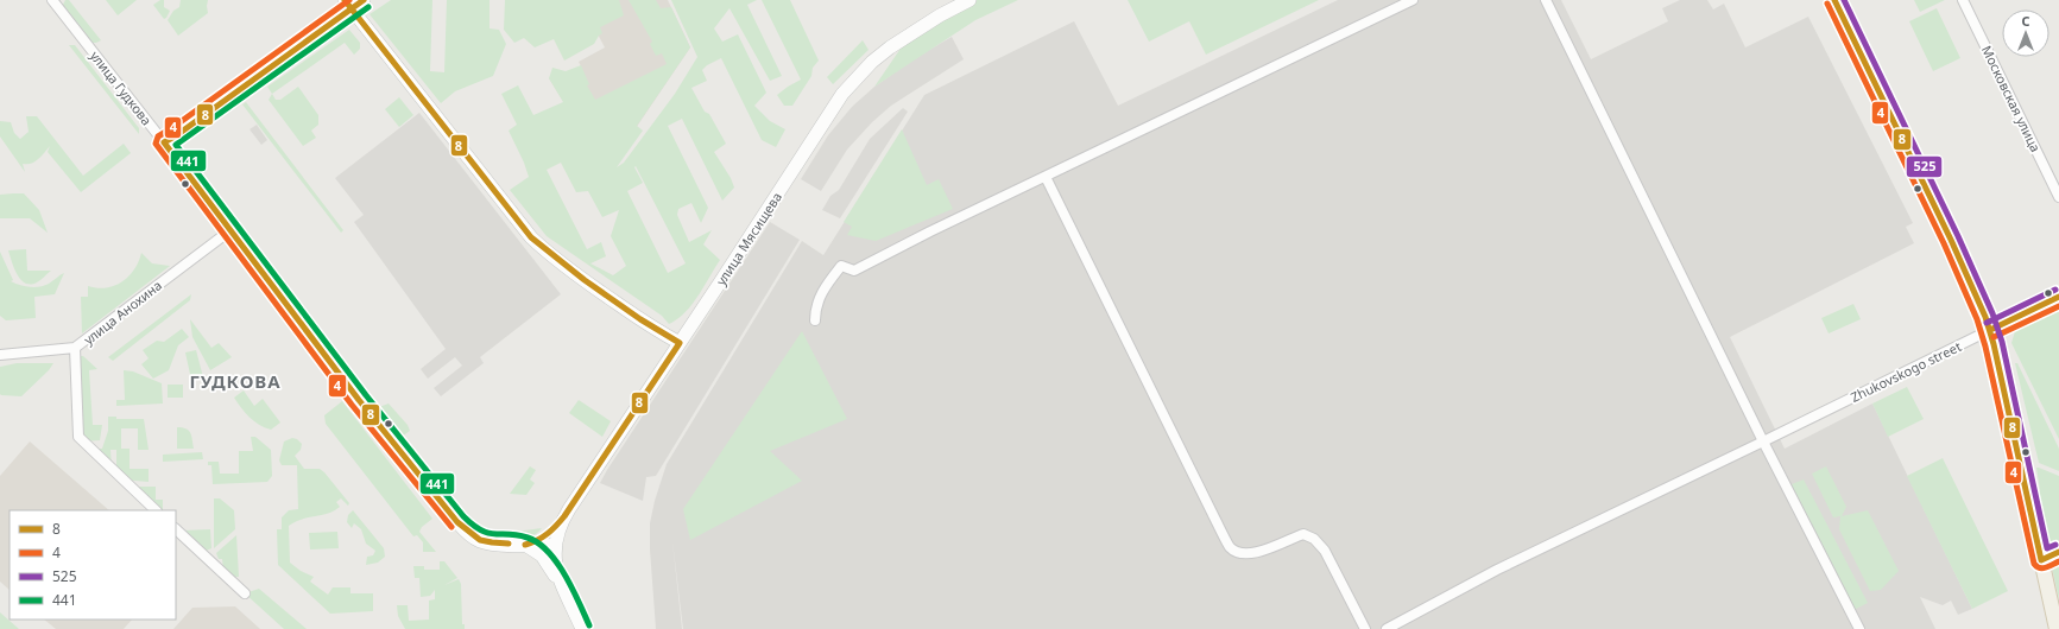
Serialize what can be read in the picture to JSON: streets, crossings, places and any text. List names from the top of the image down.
{
  "streets": {
    "main road": ["улица Гудкова", "улица Мясищева", "Zhukovskogo street"],
    "street": ["Московская улица", "улица Анохина"]
  },
  "crossings": [
    ["улица Гудкова", "улица Мясищева"],
    ["улица Гудкова", "улица Анохина"]
  ],
  "districts": ["ГУДКОВА"],
  "lines": [
    "transit line 8",
    "transit line 4",
    "transit line 525",
    "transit line 441"
  ],
  "legend": [
    "8",
    "4",
    "525",
    "441"
  ],
  "north": "top"
}
